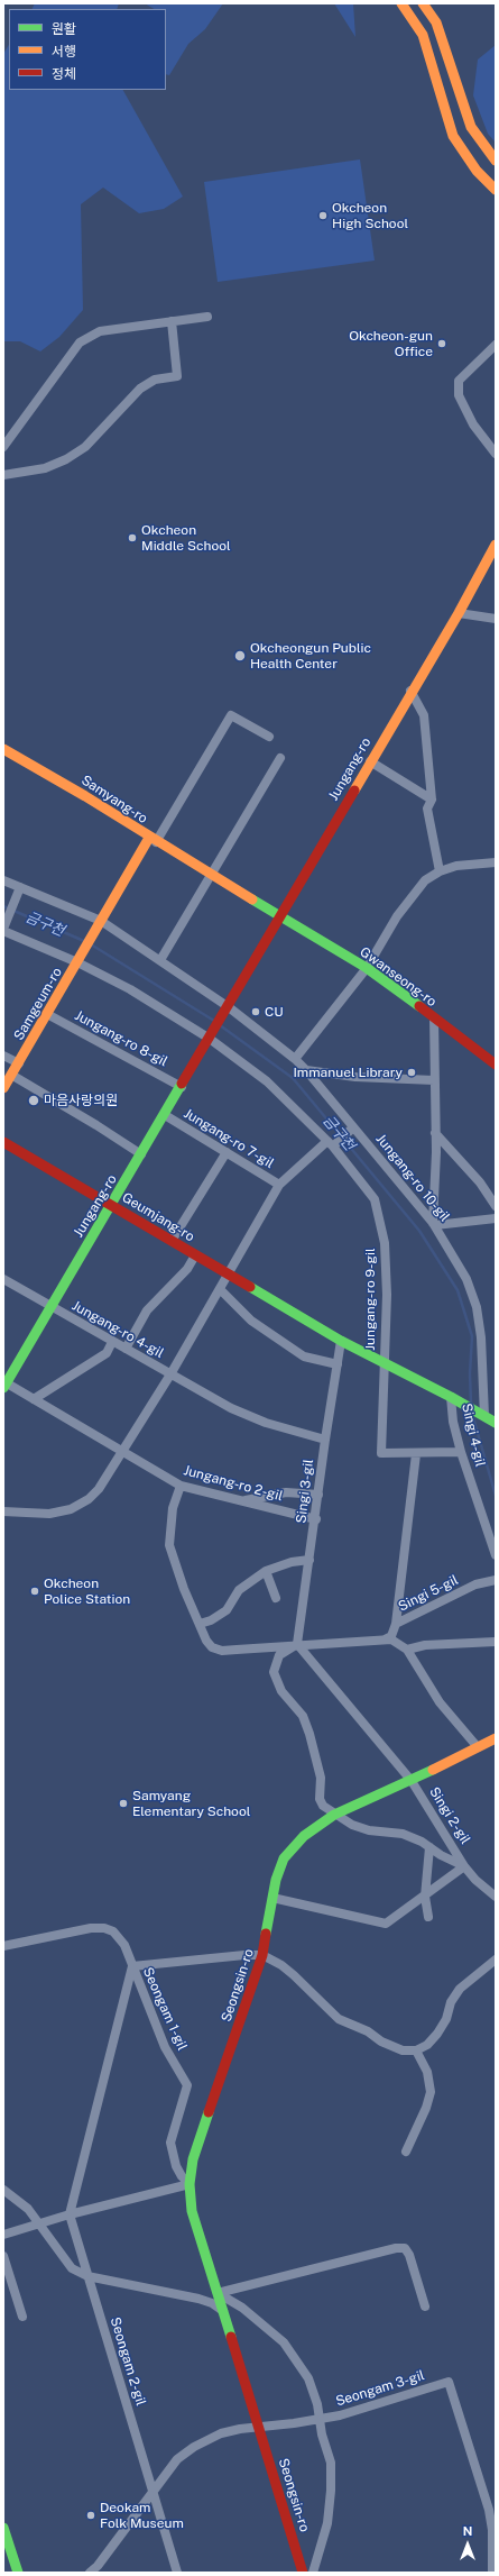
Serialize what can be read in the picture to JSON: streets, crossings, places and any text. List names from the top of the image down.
{
  "streets": {
    "main road": [
      "Jungang-ro",
      "Samyang-ro",
      "Gwanseong-ro",
      "Samgeum-ro",
      "Geumjang-ro",
      "Seongsin-ro"
    ],
    "street": [
      "Jungang-ro 8-gil",
      "Jungang-ro 7-gil",
      "Jungang-ro 10-gil",
      "Jungang-ro 9-gil",
      "Jungang-ro 4-gil",
      "Singi 4-gil",
      "Jungang-ro 2-gil",
      "Singi 3-gil",
      "Singi 5-gil",
      "Singi 2-gil",
      "Seongam 1-gil",
      "Seongam 2-gil",
      "Seongam 3-gil"
    ]
  },
  "crossings": [
    ["Jungang-ro", "Samyang-ro"],
    ["Jungang-ro", "Gwanseong-ro"],
    ["Jungang-ro", "Jungang-ro 8-gil"],
    ["Jungang-ro", "Jungang-ro 7-gil"],
    ["Jungang-ro", "Jungang-ro 10-gil"],
    ["Jungang-ro", "Geumjang-ro"],
    ["Jungang-ro", "Jungang-ro 9-gil"],
    ["Jungang-ro", "Jungang-ro 4-gil"],
    ["Jungang-ro", "Jungang-ro 2-gil"],
    ["Samyang-ro", "Gwanseong-ro"],
    ["Samgeum-ro", "Jungang-ro 8-gil"],
    ["Samgeum-ro", "Jungang-ro 10-gil"],
    ["Jungang-ro 10-gil", "Geumjang-ro"],
    ["Geumjang-ro", "Jungang-ro 9-gil"],
    ["Geumjang-ro", "Jungang-ro 4-gil"],
    ["Geumjang-ro", "Singi 4-gil"],
    ["Geumjang-ro", "Singi 3-gil"],
    ["Jungang-ro 4-gil", "Singi 3-gil"],
    ["Jungang-ro 2-gil", "Singi 3-gil"],
    ["Singi 2-gil", "Seongsin-ro"],
    ["Seongsin-ro", "Seongam 1-gil"],
    ["Seongsin-ro", "Seongam 3-gil"]
  ],
  "water": ["금구천"],
  "places": [
    "Okcheon High School",
    "Okcheon-gun Office",
    "Okcheon Middle School",
    "Okcheongun Public Health Center",
    "CU",
    "Immanuel Library",
    "마음사랑의원",
    "Okcheon Police Station",
    "Samyang Elementary School",
    "Deokam Folk Museum"
  ],
  "legend": ["원활", "서행", "정체"],
  "north": "top"
}
